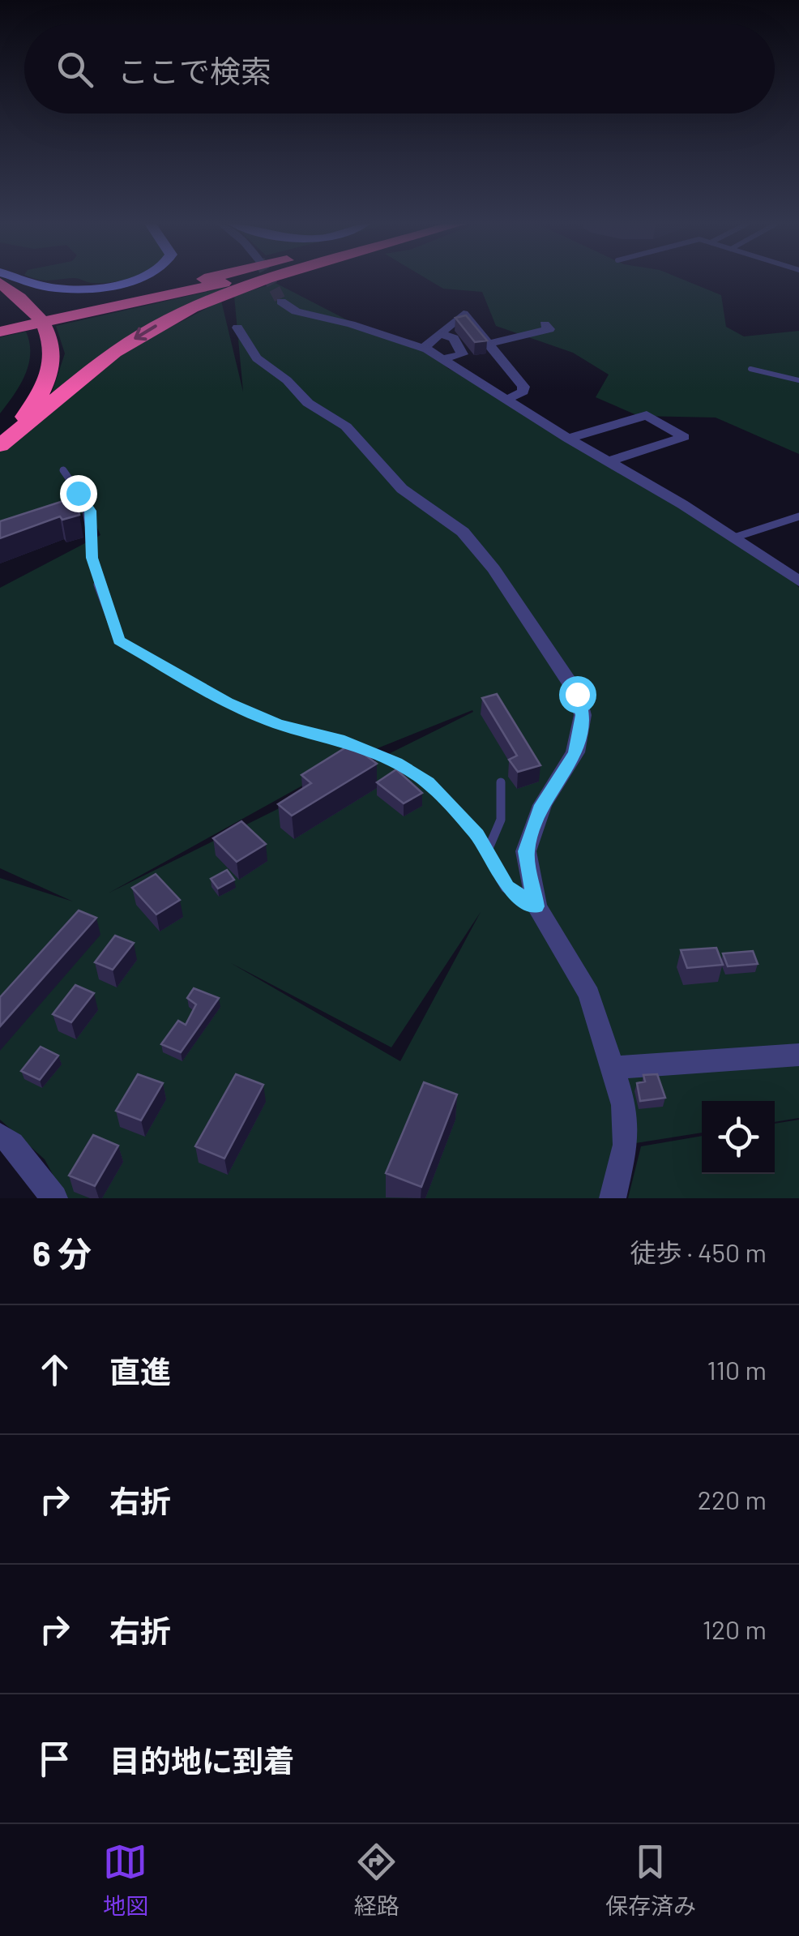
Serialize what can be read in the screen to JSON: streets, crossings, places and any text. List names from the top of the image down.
{
  "page": {
    "search": "ここで検索",
    "heading": ["6 分", "徒歩 · 450 m"],
    "list": [
      ["直進", "110 m"],
      ["右折", "220 m"],
      ["右折", "120 m"],
      "目的地に到着"
    ],
    "nav": ["地図", "経路", "保存済み"]
  }
}
